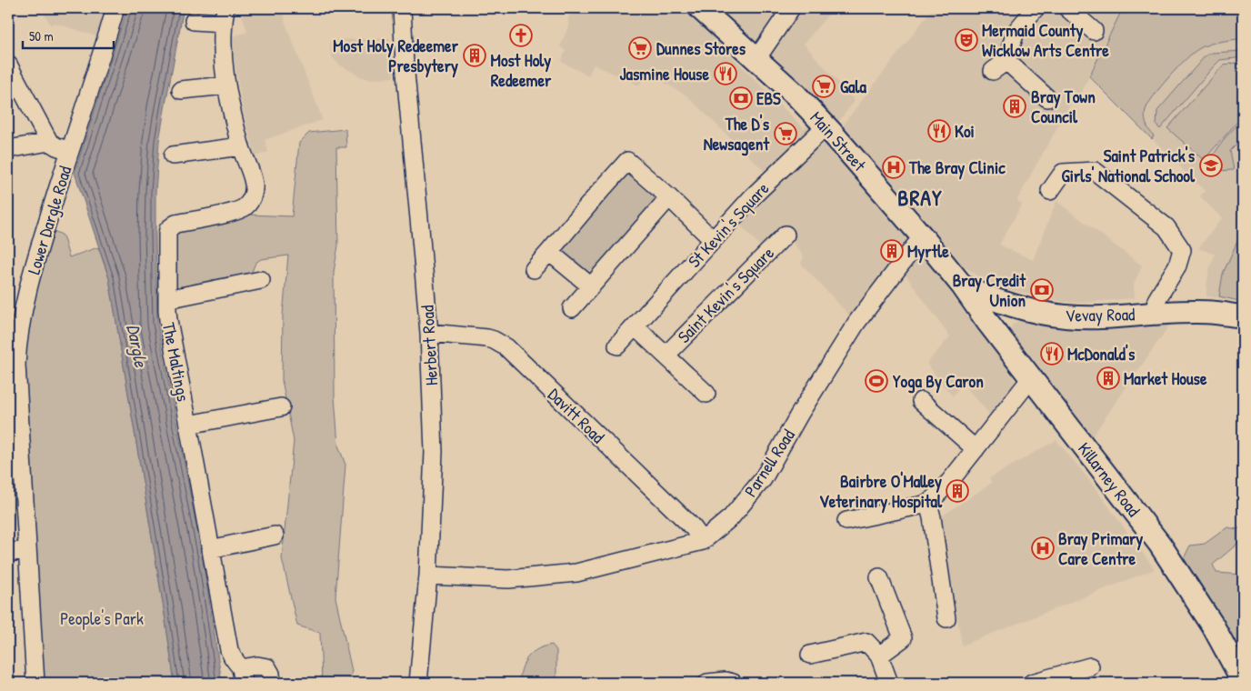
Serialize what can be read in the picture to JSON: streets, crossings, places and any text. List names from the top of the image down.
{
  "streets": {
    "main road": ["Main Street", "Vevay Road", "Killarney Road"],
    "street": [
      "Lower Dargle Road",
      "St Kevin's Square",
      "Saint Kevin's Square",
      "Herbert Road",
      "The Maltings",
      "Davitt Road",
      "Parnell Road"
    ]
  },
  "crossings": [
    ["Main Street", "St Kevin's Square"],
    ["Main Street", "Vevay Road"],
    ["Main Street", "Parnell Road"],
    ["Main Street", "Killarney Road"],
    ["Vevay Road", "Killarney Road"],
    ["Herbert Road", "Davitt Road"],
    ["Herbert Road", "Parnell Road"],
    ["Davitt Road", "Parnell Road"]
  ],
  "districts": ["BRAY"],
  "water": ["Dargle"],
  "parks": ["People's Park"],
  "places": {
    "church": ["Most Holy Redeemer"],
    "theatre": ["Mermaid County Wicklow Arts Centre"],
    "supermarket": ["Dunnes Stores", "Gala", "The D's Newsagent"],
    "building": [
      "Most Holy Redeemer Presbytery",
      "Bray Town Council",
      "Myrtle",
      "Market House",
      "Bairbre O'Malley Veterinary Hospital"
    ],
    "restaurant": ["Jasmine House", "Koi", "McDonald's"],
    "bank": ["EBS", "Bray Credit Union"],
    "school or university": ["Saint Patrick's Girls' National School"],
    "hospital": ["The Bray Clinic", "Bray Primary Care Centre"],
    "sports": ["Yoga By Caron"]
  },
  "scale_bar": "50 m"
}
